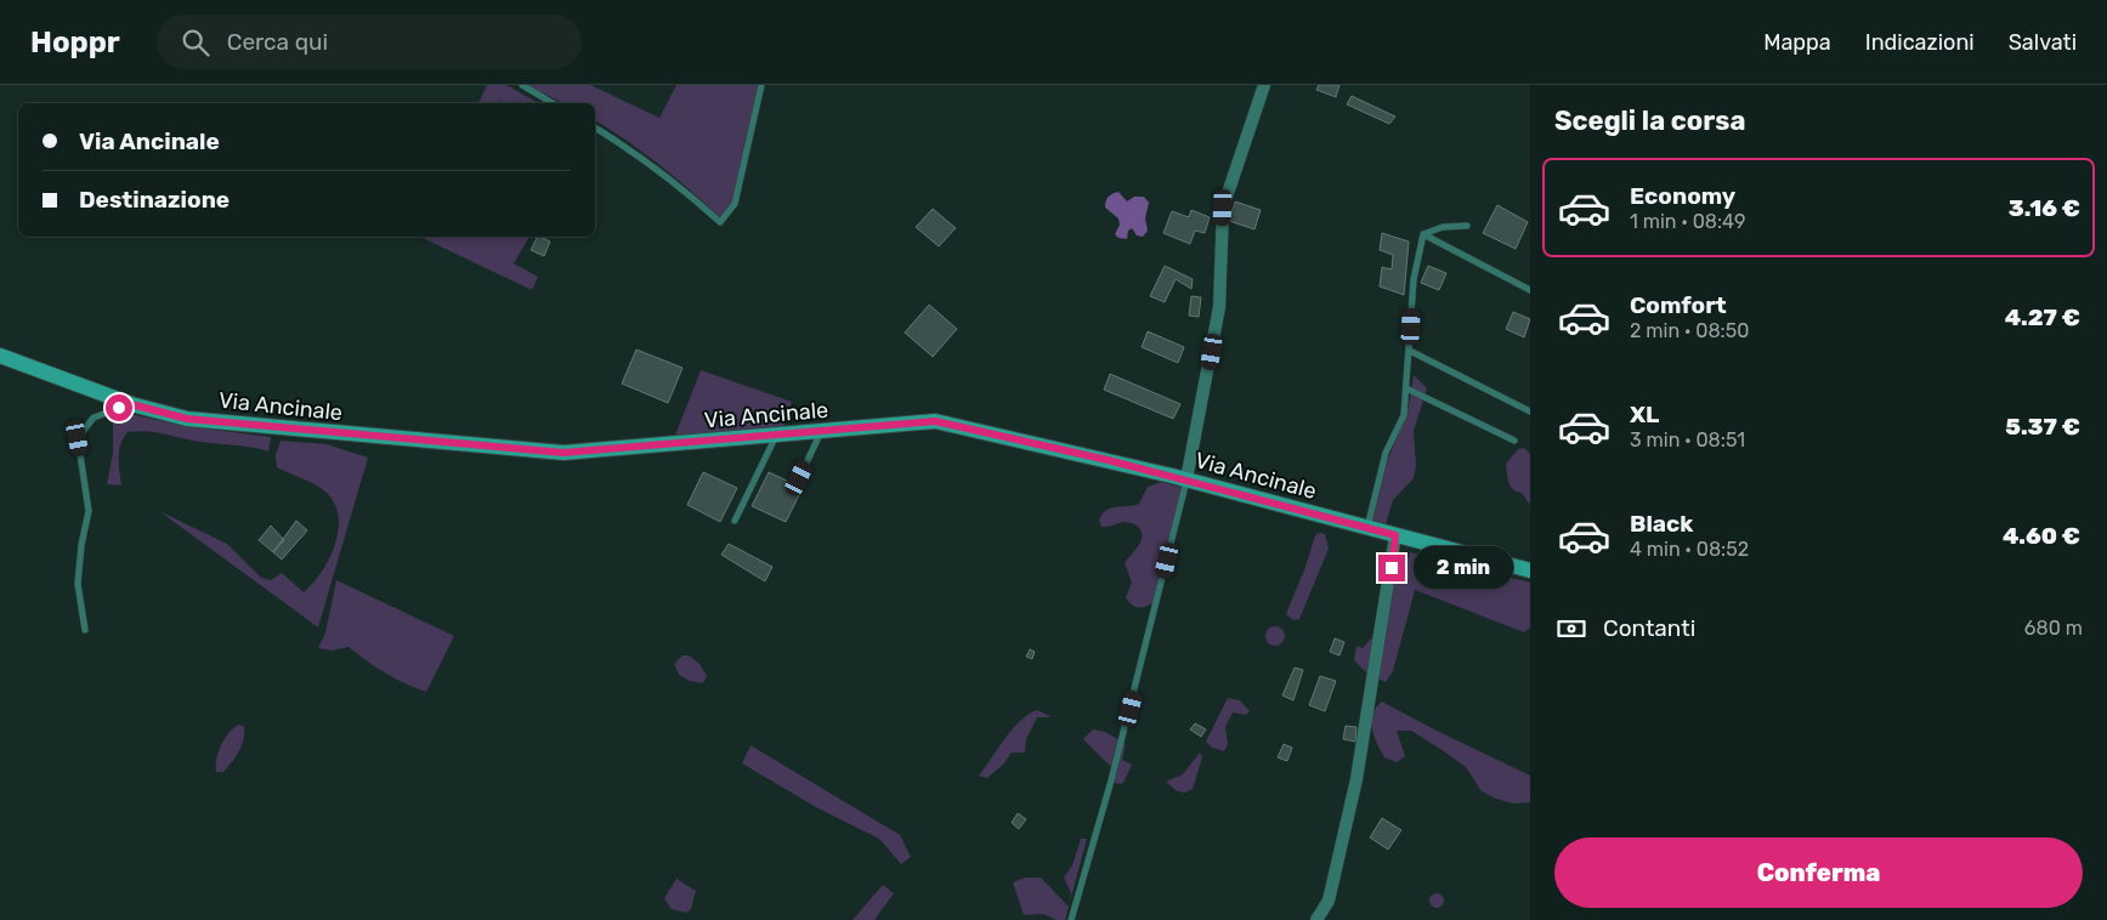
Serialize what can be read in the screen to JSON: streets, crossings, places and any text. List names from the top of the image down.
{
  "streets": {
    "main road": ["Via Ancinale"]
  },
  "page": {
    "header": "Hoppr",
    "search": "Cerca qui",
    "nav": ["Mappa", "Indicazioni", "Salvati"],
    "heading": "Scegli la corsa",
    "banner": ["Via Ancinale", "Destinazione"],
    "list": [
      {
        "name": "Economy",
        "note": "1 min · 08:49",
        "value": "3.16 €"
      },
      {
        "name": "Comfort",
        "note": "2 min · 08:50",
        "value": "4.27 €"
      },
      {
        "name": "XL",
        "note": "3 min · 08:51",
        "value": "5.37 €"
      },
      {
        "name": "Black",
        "note": "4 min · 08:52",
        "value": "4.60 €"
      }
    ],
    "bubble": "2 min",
    "pay": ["Contanti", "680 m"],
    "buttons": "Conferma"
  }
}
